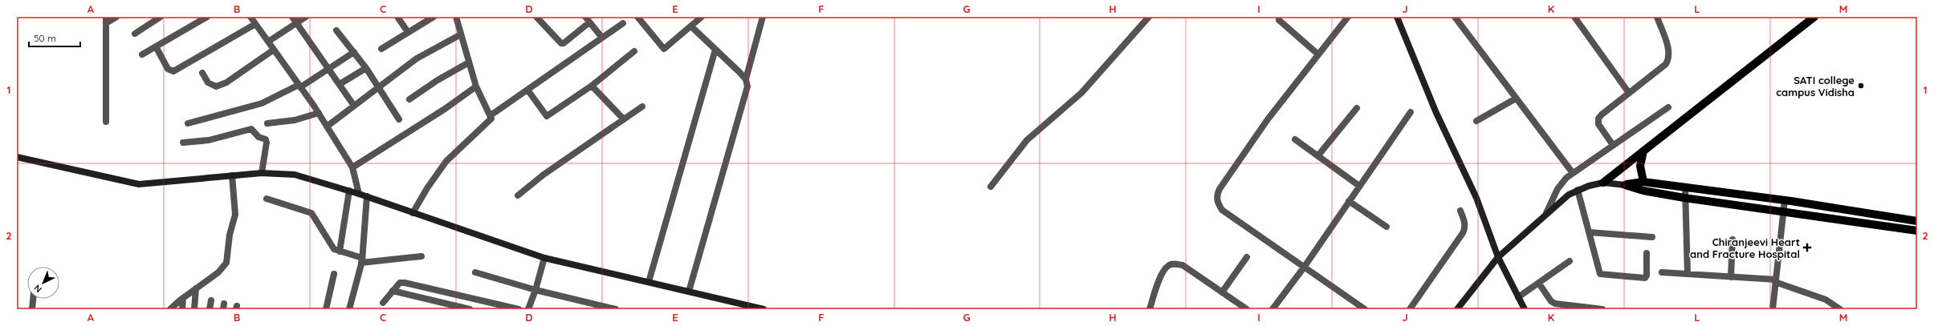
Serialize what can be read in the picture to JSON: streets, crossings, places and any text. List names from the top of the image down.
{
  "places": {
    "other": ["SATI college campus Vidisha"],
    "health": ["Chiranjeevi Heart and Fracture Hospital"]
  },
  "scale_bar": "50 m",
  "north": "bottom left",
  "grid": {
    "columns": [
      "A",
      "B",
      "C",
      "D",
      "E",
      "F",
      "G",
      "H",
      "I",
      "J",
      "K",
      "L",
      "M"
    ],
    "rows": ["1", "2"]
  }
}
